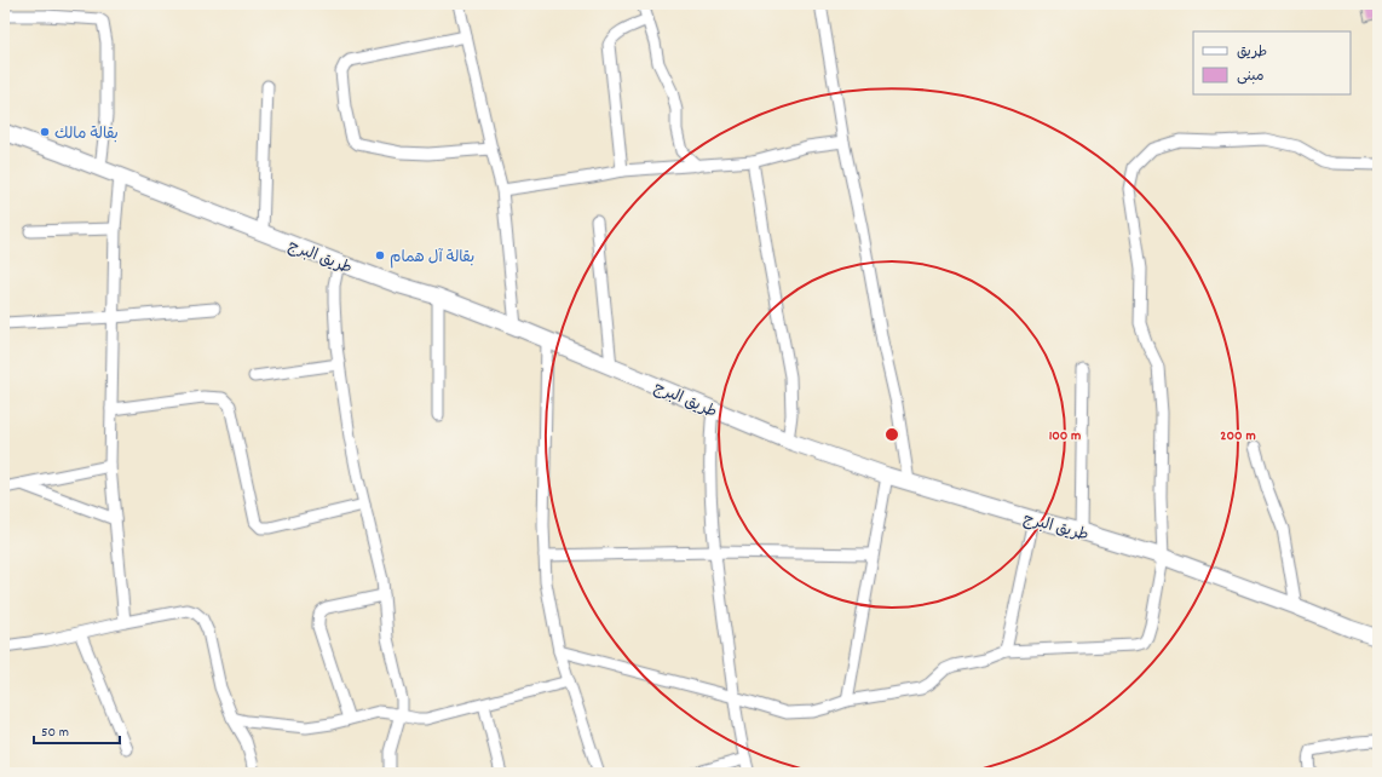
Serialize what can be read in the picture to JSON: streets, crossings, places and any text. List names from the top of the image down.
{
  "streets": {
    "street": ["طريق البرج"]
  },
  "places": ["بقالة مالك", "بقالة آل همام"],
  "legend": ["طريق", "مبنى"],
  "scale_bar": "50 m",
  "rings": ["100 m", "200 m"]
}
